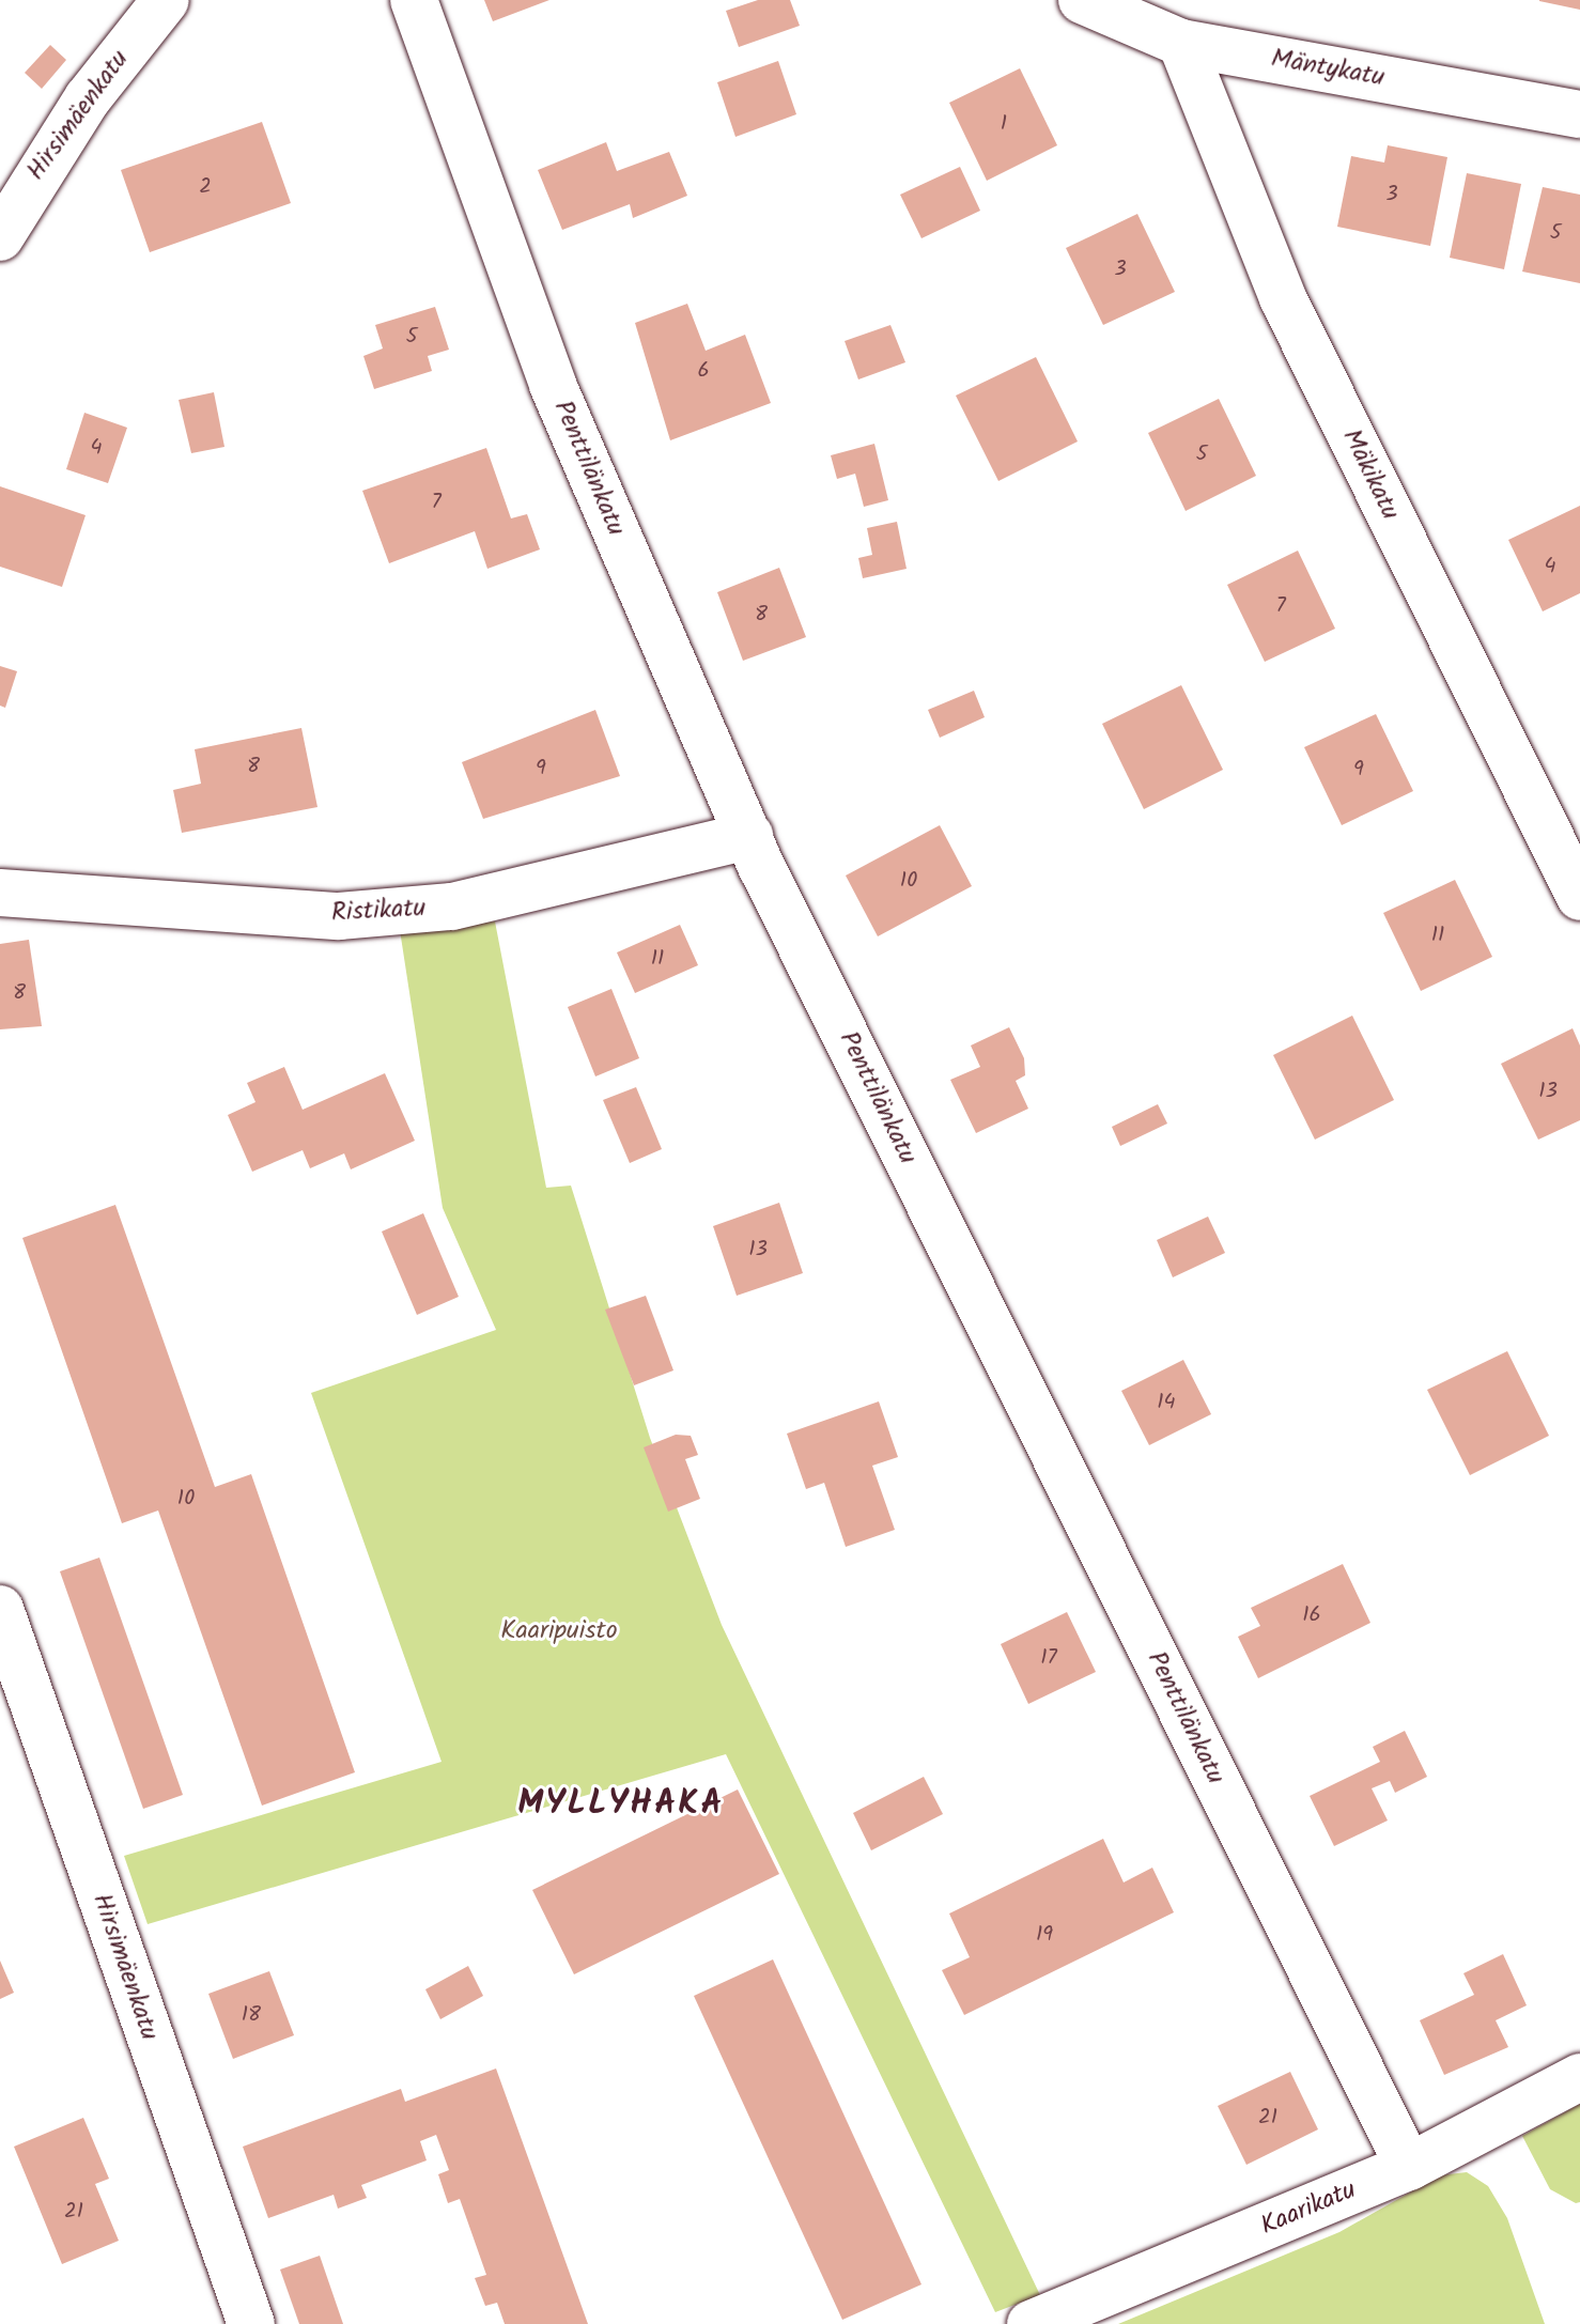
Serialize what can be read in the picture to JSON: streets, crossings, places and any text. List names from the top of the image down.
{
  "streets": {
    "street": [
      "Mäntykatu",
      "Hirsimäenkatu",
      "Penttilänkatu",
      "Mäkikatu",
      "Ristikatu",
      "Kaarikatu"
    ]
  },
  "crossings": [
    ["Mäntykatu", "Mäkikatu"],
    ["Penttilänkatu", "Ristikatu"],
    ["Penttilänkatu", "Kaarikatu"]
  ],
  "districts": ["MYLLYHAKA"],
  "parks": ["Kaaripuisto"],
  "house_numbers": [
    "1",
    "2",
    "3",
    "5",
    "3",
    "5",
    "6",
    "4",
    "5",
    "7",
    "4",
    "7",
    "8",
    "8",
    "9",
    "9",
    "10",
    "11",
    "11",
    "8",
    "13",
    "13",
    "14",
    "10",
    "16",
    "17",
    "19",
    "18",
    "21",
    "21"
  ]
}
